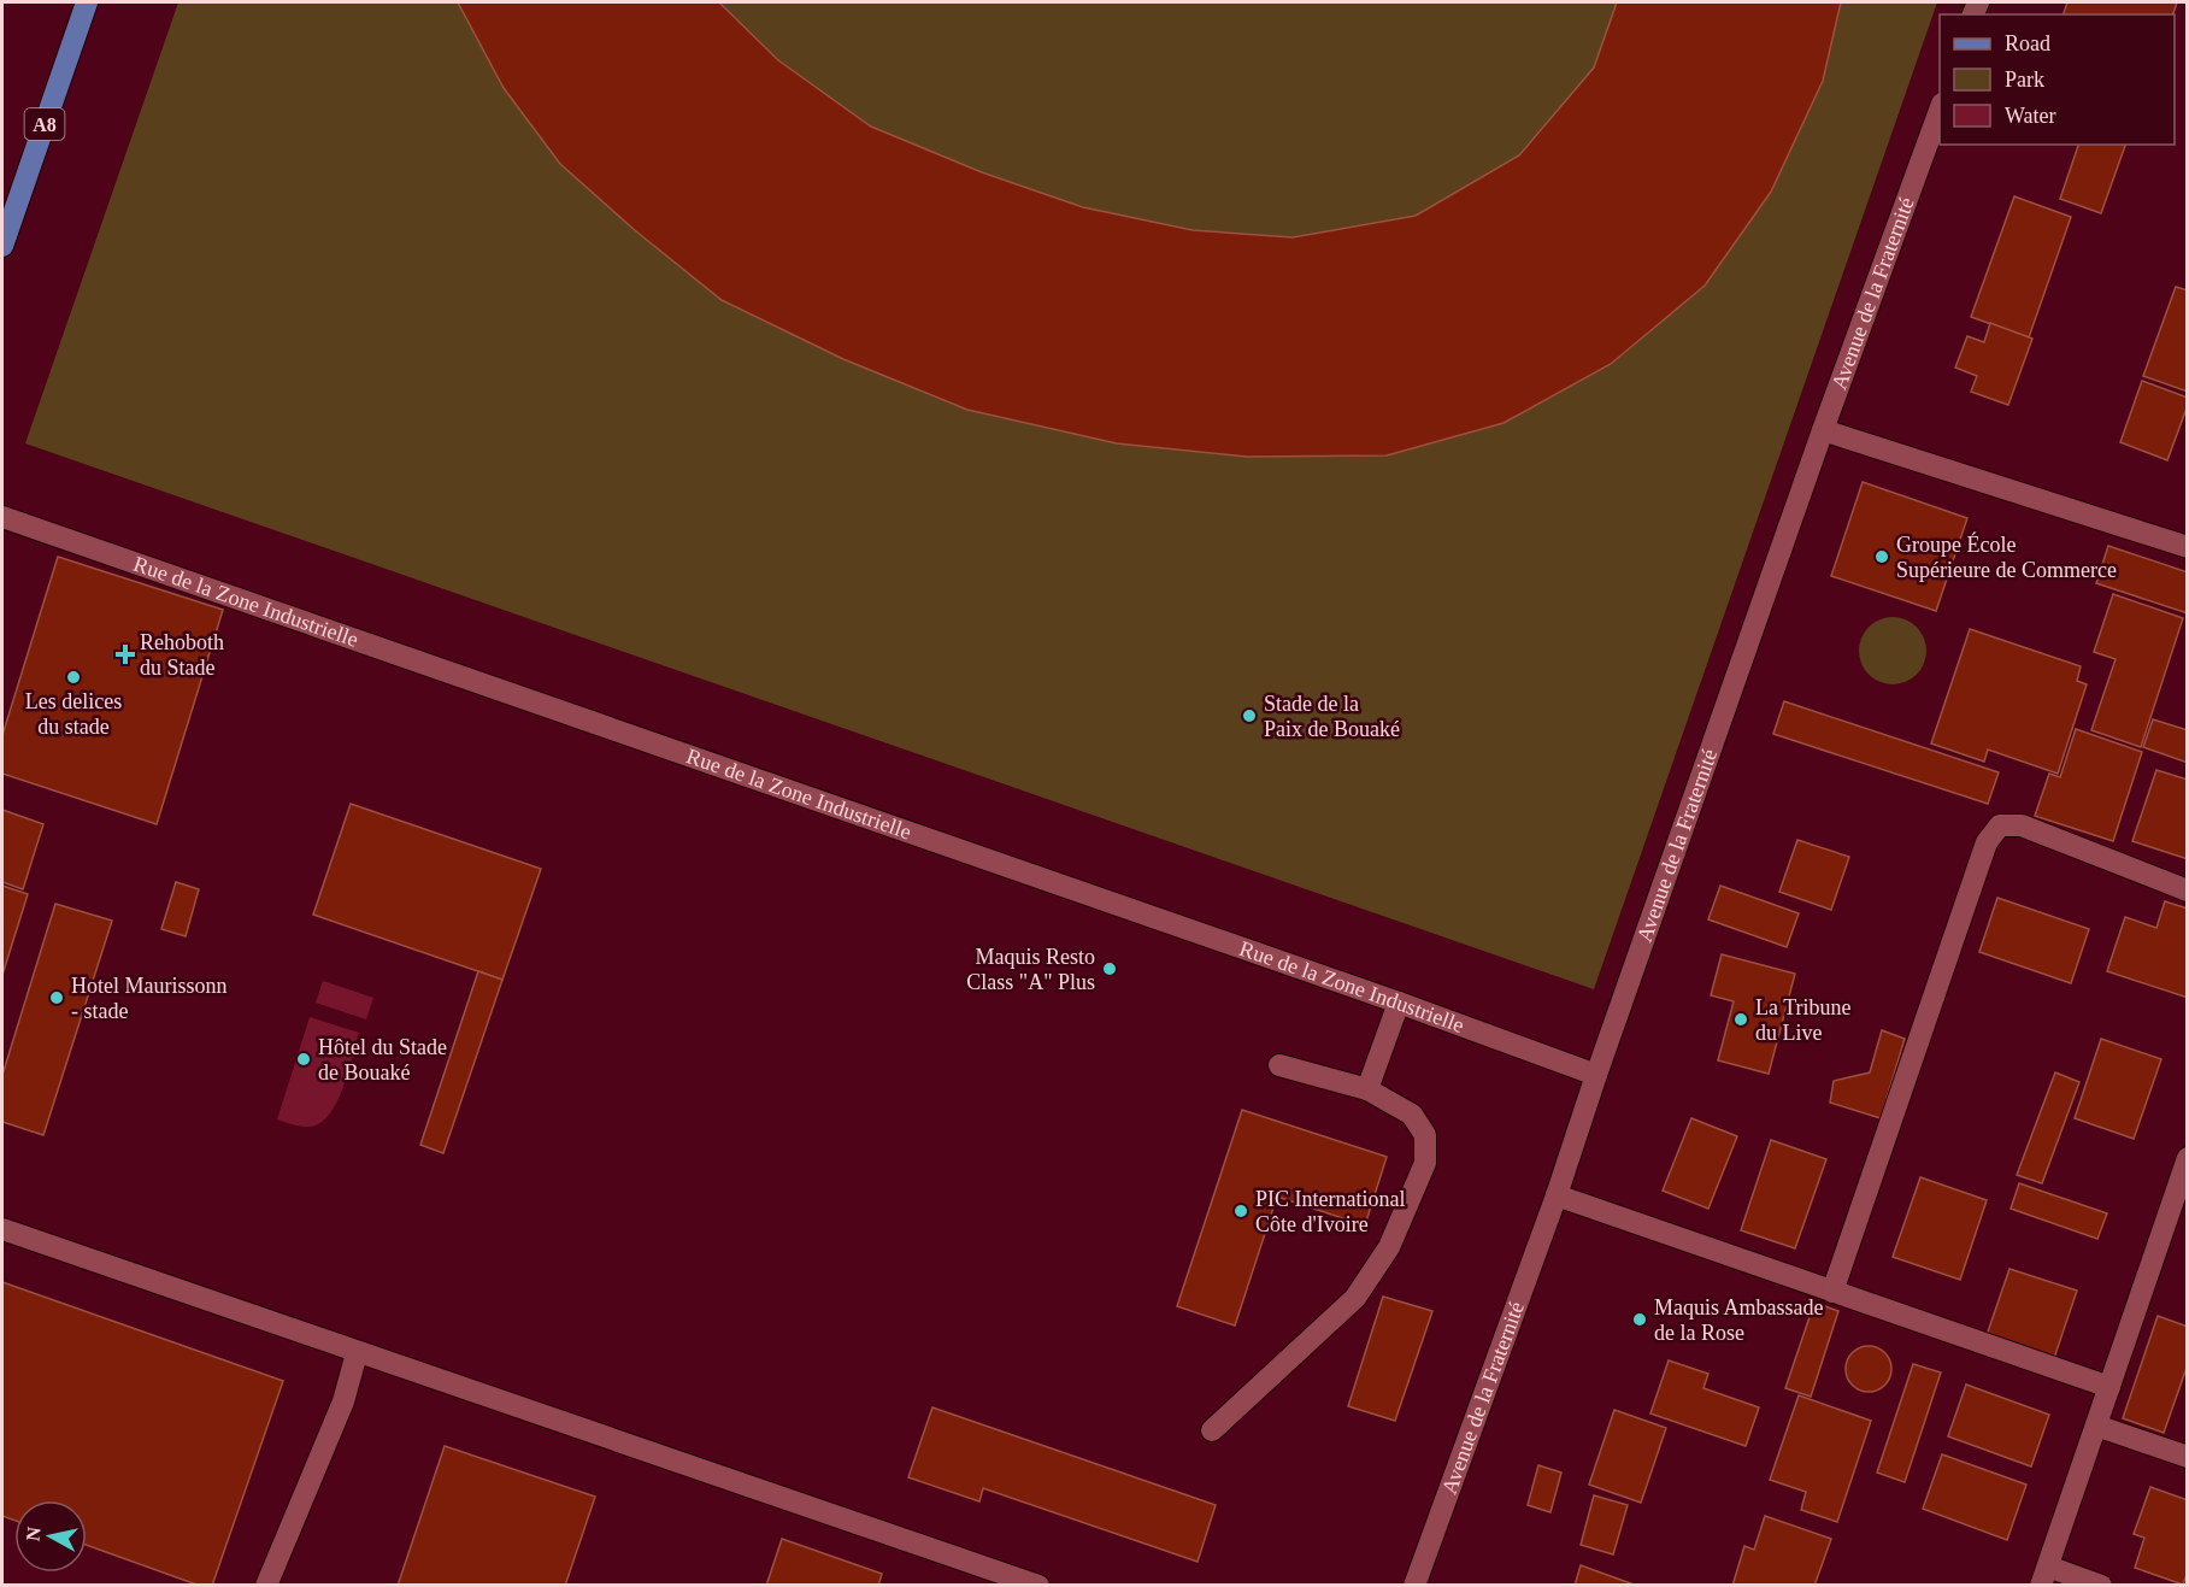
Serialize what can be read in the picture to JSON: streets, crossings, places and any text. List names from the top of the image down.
{
  "streets": {
    "main road": ["A8"],
    "street": ["Avenue de la Fraternité", "Rue de la Zone Industrielle"]
  },
  "crossings": [
    ["Avenue de la Fraternité", "Rue de la Zone Industrielle"]
  ],
  "places": {
    "other": [
      "Groupe École Supérieure de Commerce",
      "Les delices du stade",
      "Stade de la Paix de Bouaké",
      "Maquis Resto Class \"A\" Plus",
      "Hotel Maurissonn - stade",
      "La Tribune du Live",
      "Hôtel du Stade de Bouaké",
      "PIC International Côte d'Ivoire",
      "Maquis Ambassade de la Rose"
    ],
    "health": ["Rehoboth du Stade"]
  },
  "legend": ["Road", "Park", "Water"],
  "north": "left"
}
